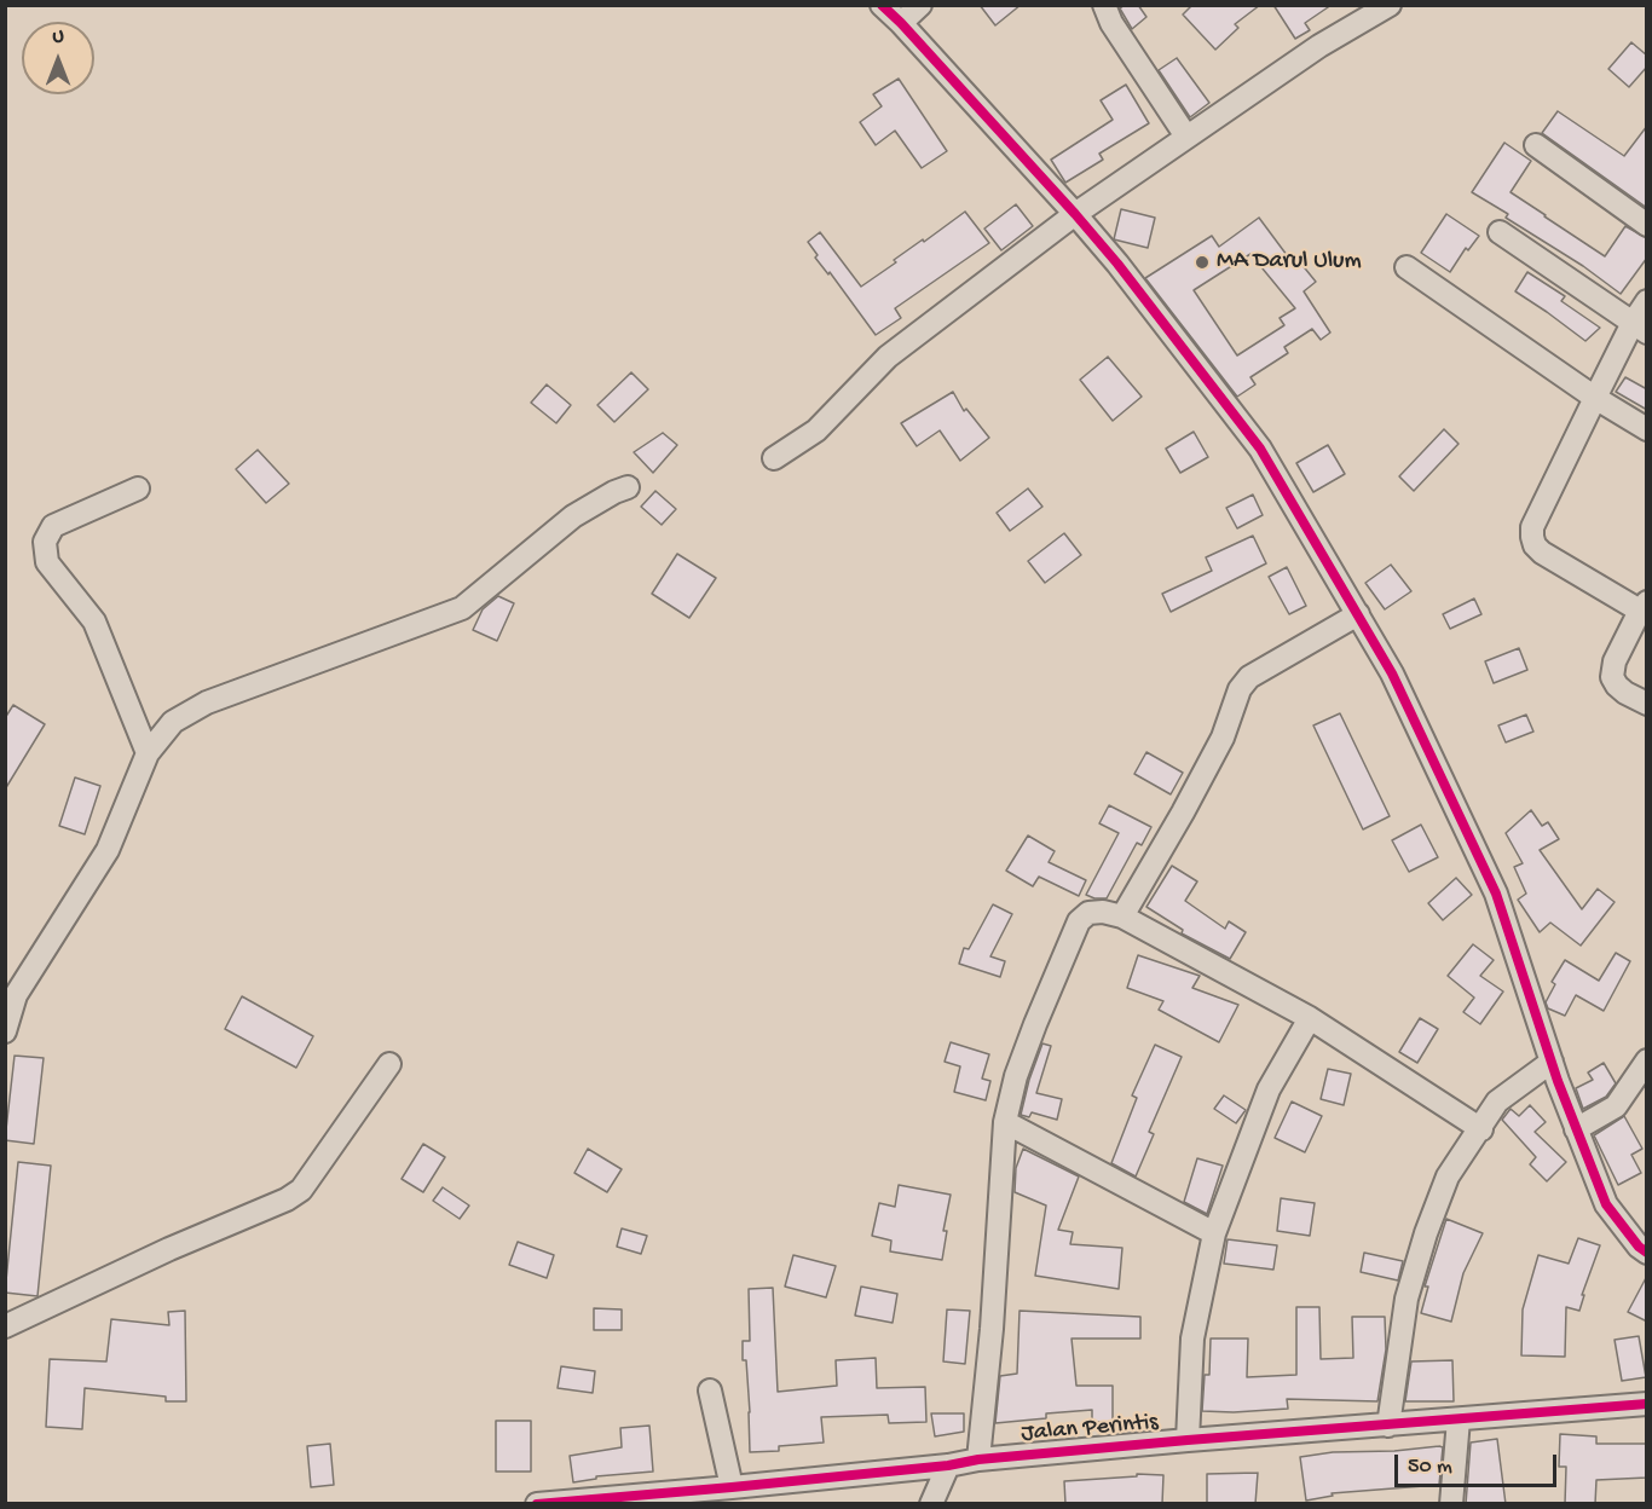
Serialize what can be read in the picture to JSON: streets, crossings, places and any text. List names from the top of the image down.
{
  "streets": {
    "street": ["Jalan Perintis"]
  },
  "places": ["MA Darul Ulum"],
  "scale_bar": "50 m",
  "north": "top"
}
